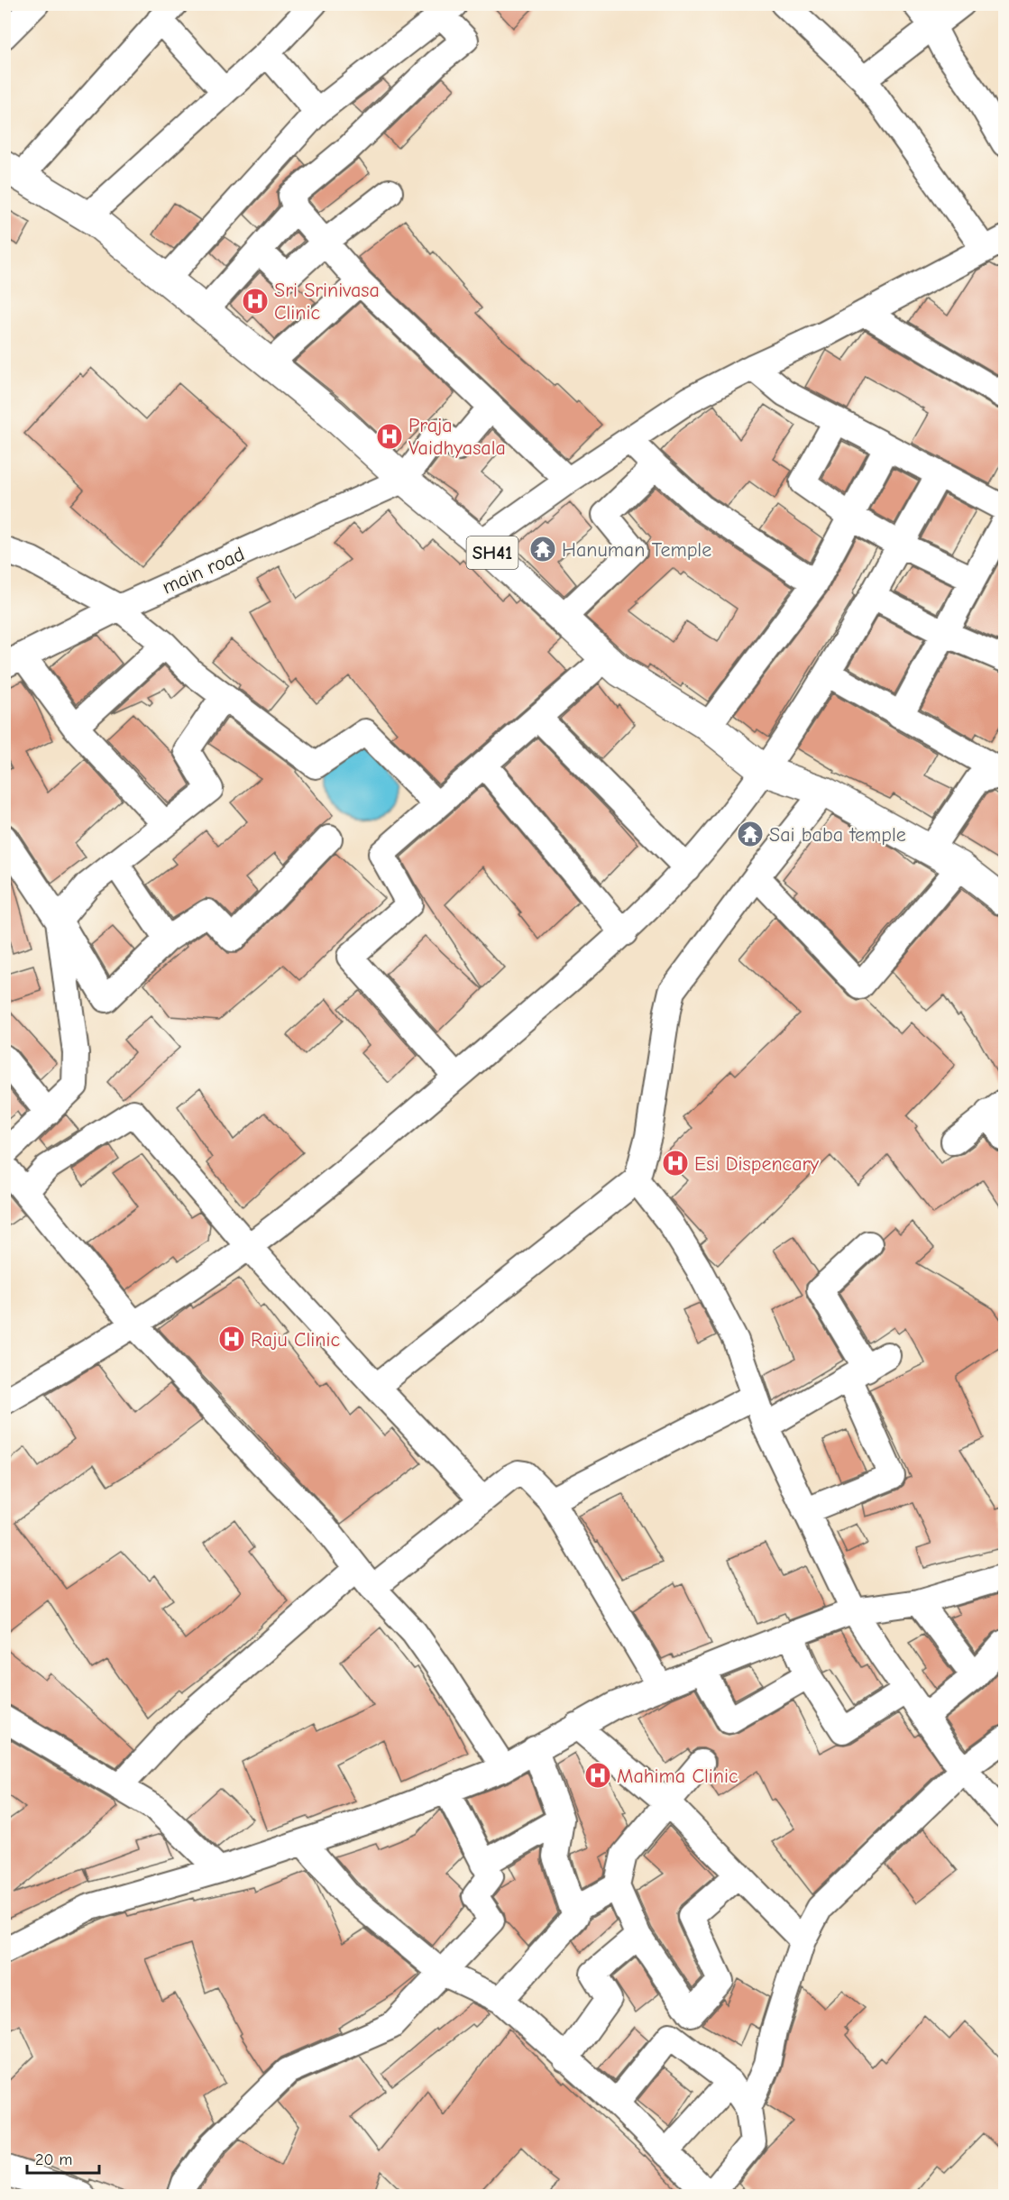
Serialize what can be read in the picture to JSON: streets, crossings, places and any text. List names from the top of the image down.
{
  "streets": {
    "main road": ["SH41"],
    "street": ["main road"]
  },
  "crossings": [
    ["SH41", "main road"]
  ],
  "places": {
    "hospital": [
      "Sri Srinivasa Clinic",
      "Praja Vaidhyasala",
      "Esi Dispencary",
      "Raju Clinic",
      "Mahima Clinic"
    ],
    "temple": ["Hanuman Temple", "Sai baba temple"]
  },
  "scale_bar": "20 m"
}
